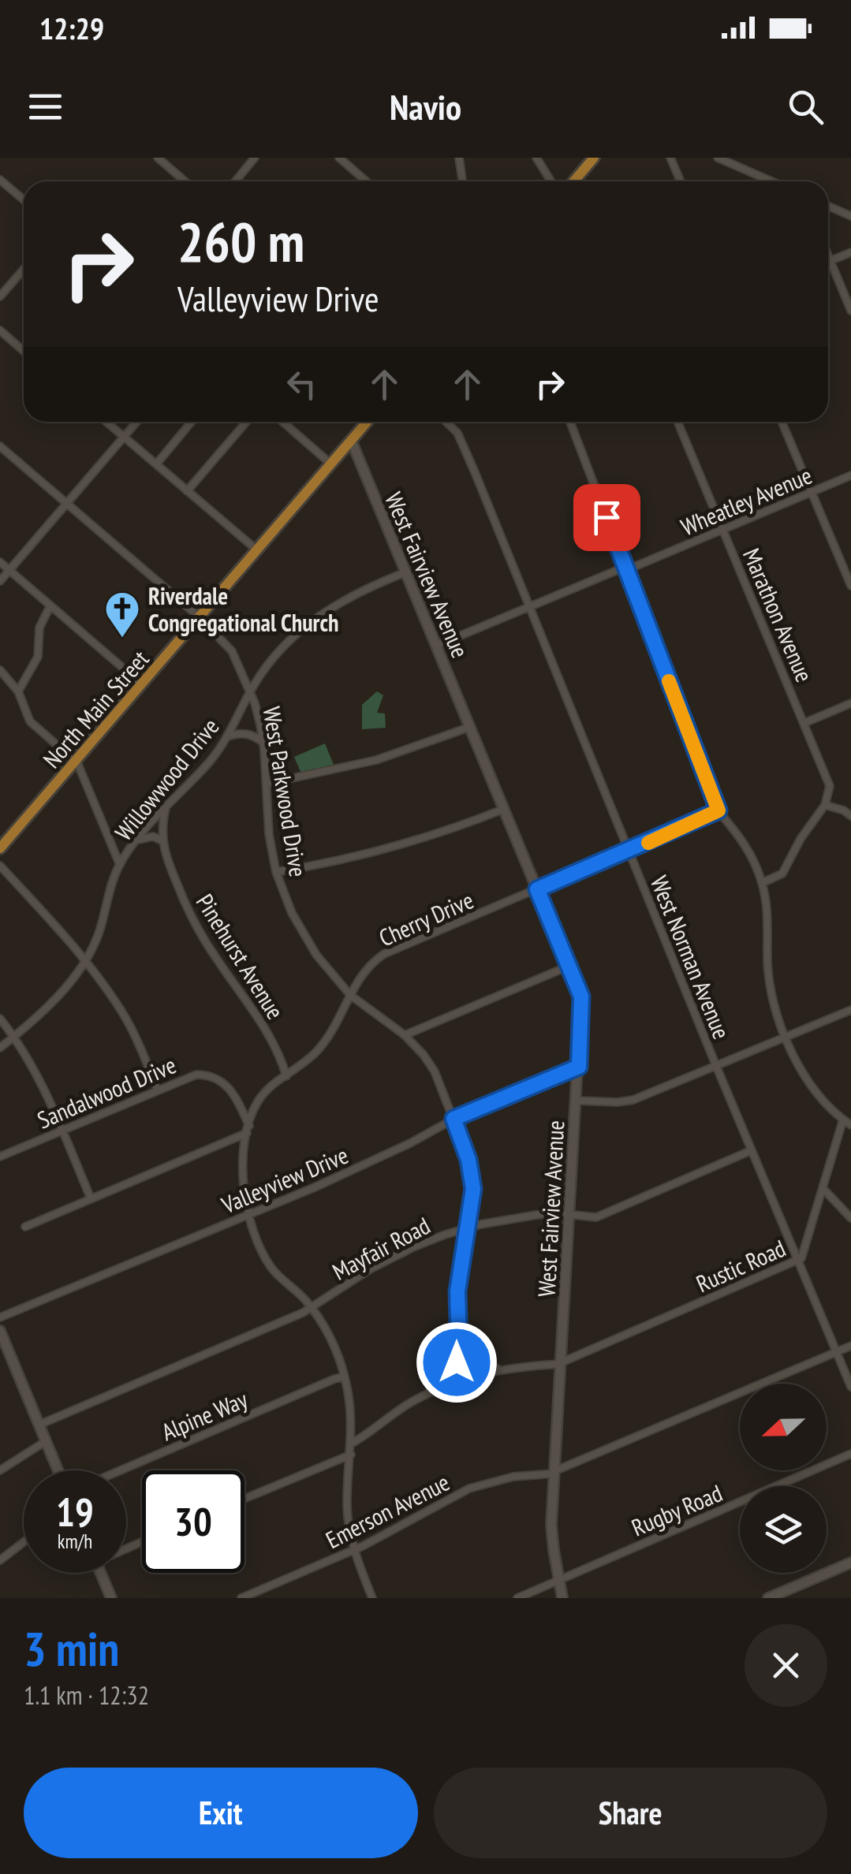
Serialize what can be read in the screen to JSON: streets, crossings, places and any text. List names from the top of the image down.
{
  "streets": {
    "main road": ["North Main Street"],
    "street": [
      "Wheatley Avenue",
      "West Fairview Avenue",
      "Marathon Avenue",
      "Willowwood Drive",
      "West Parkwood Drive",
      "Cherry Drive",
      "Pinehurst Avenue",
      "West Norman Avenue",
      "Sandalwood Drive",
      "Valleyview Drive",
      "Mayfair Road",
      "Rustic Road",
      "Alpine Way",
      "Rugby Road",
      "Emerson Avenue"
    ]
  },
  "crossings": [
    ["Wheatley Avenue", "West Fairview Avenue"],
    ["Wheatley Avenue", "Marathon Avenue"],
    ["Wheatley Avenue", "West Norman Avenue"],
    ["West Fairview Avenue", "North Main Street"],
    ["West Fairview Avenue", "Willowwood Drive"],
    ["West Fairview Avenue", "Cherry Drive"],
    ["West Fairview Avenue", "Valleyview Drive"],
    ["West Fairview Avenue", "Mayfair Road"],
    ["West Fairview Avenue", "Rustic Road"],
    ["West Fairview Avenue", "Rugby Road"],
    ["West Fairview Avenue", "Emerson Avenue"],
    ["North Main Street", "West Parkwood Drive"],
    ["Willowwood Drive", "West Parkwood Drive"],
    ["West Parkwood Drive", "Cherry Drive"],
    ["West Parkwood Drive", "Valleyview Drive"],
    ["West Parkwood Drive", "Mayfair Road"],
    ["West Parkwood Drive", "Rustic Road"],
    ["Cherry Drive", "Pinehurst Avenue"],
    ["Cherry Drive", "West Norman Avenue"],
    ["Cherry Drive", "Sandalwood Drive"],
    ["Cherry Drive", "Valleyview Drive"],
    ["Cherry Drive", "Mayfair Road"],
    ["Cherry Drive", "Rustic Road"],
    ["Cherry Drive", "Alpine Way"],
    ["Cherry Drive", "Emerson Avenue"],
    ["West Norman Avenue", "Mayfair Road"],
    ["West Norman Avenue", "Rustic Road"],
    ["West Norman Avenue", "Emerson Avenue"]
  ],
  "places": {
    "church": ["Riverdale Congregational Church"]
  },
  "north": "left",
  "page": {
    "status": "12:29",
    "header": "Navio",
    "turn": ["260 m", "Valleyview Drive"],
    "speed": "19 km/h",
    "limit": "30",
    "heading": ["3 min", "1.1 km · 12:32"],
    "buttons": ["Exit", "Share"]
  }
}
